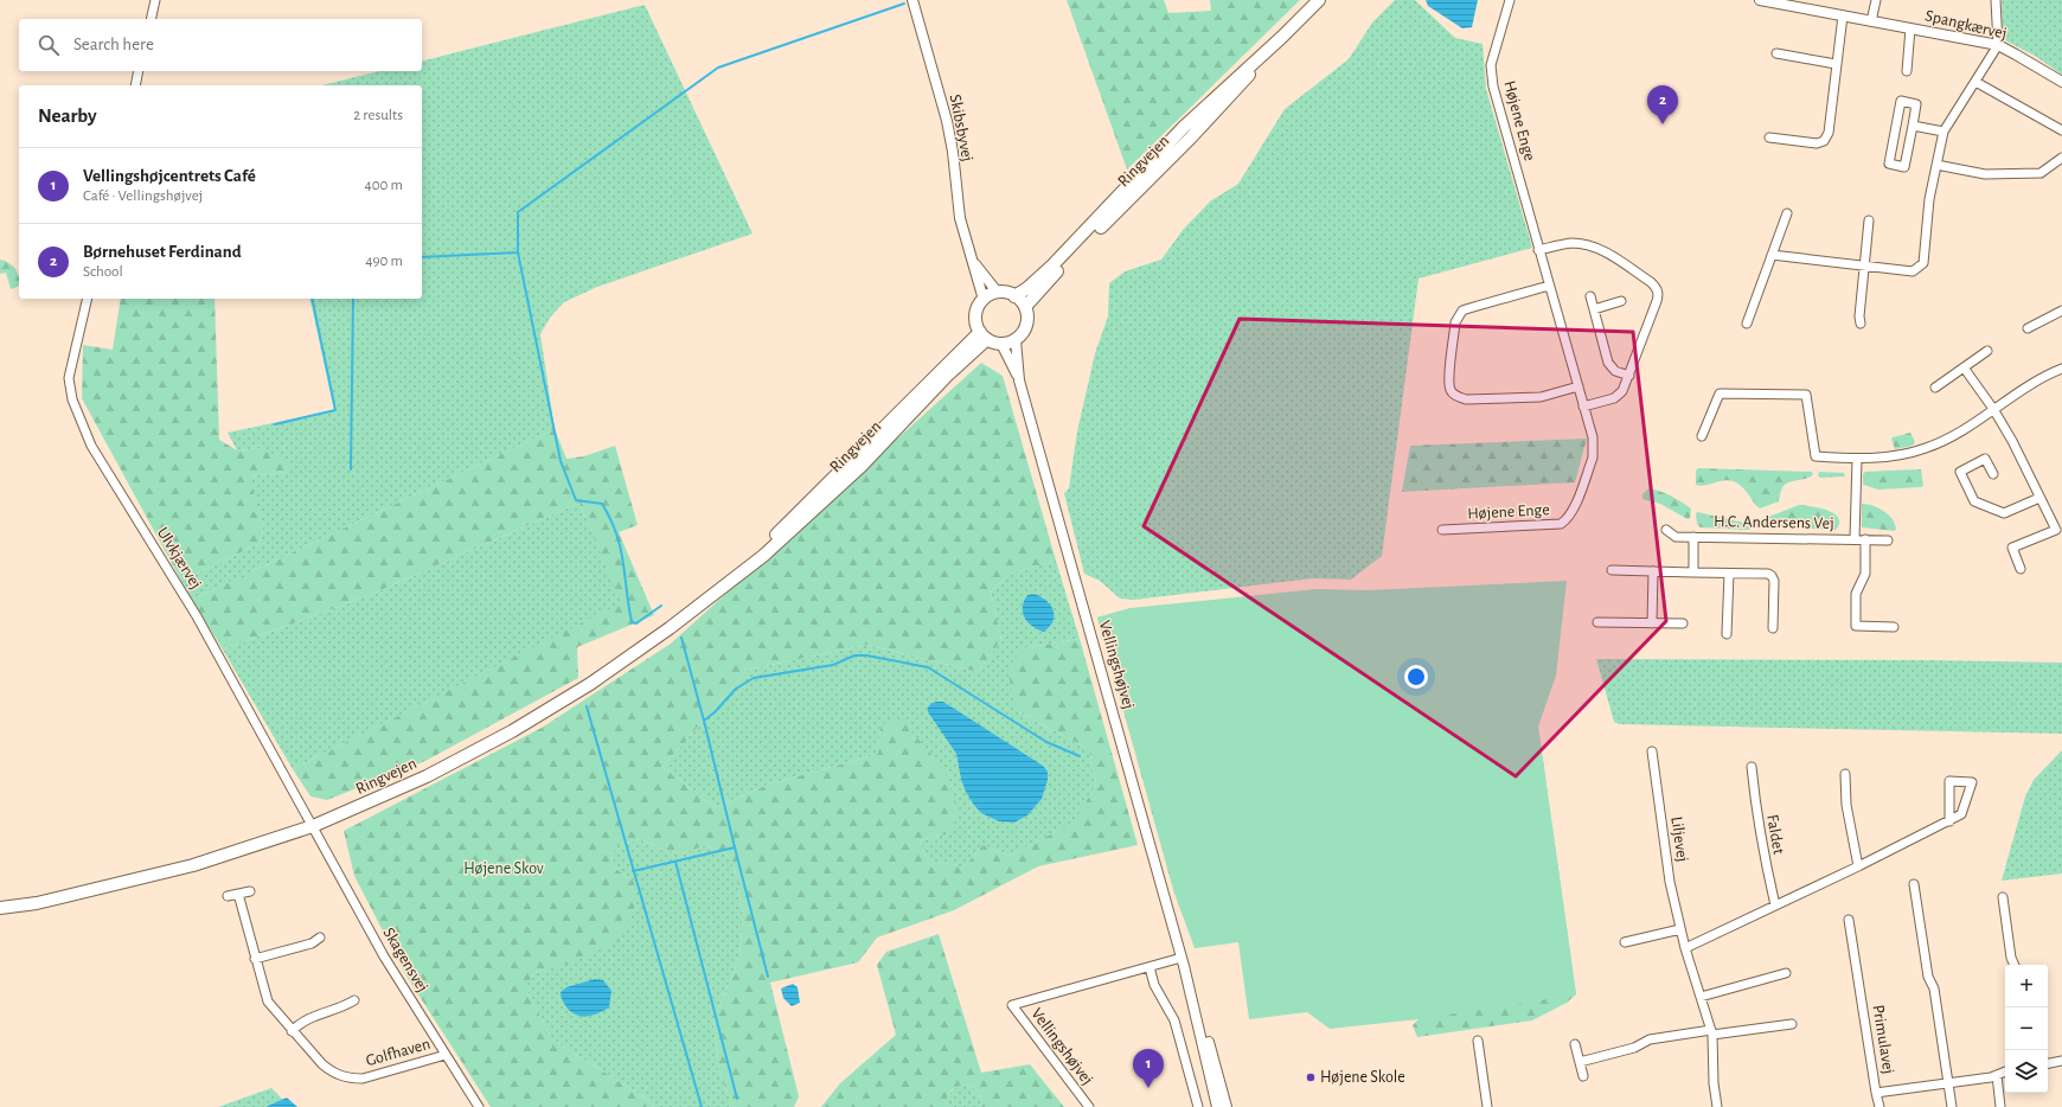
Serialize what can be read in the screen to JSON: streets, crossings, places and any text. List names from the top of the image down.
{
  "streets": {
    "main road": ["Ringvejen"],
    "street": [
      "Spangkærvej",
      "Højene Enge",
      "Skibsbyvej",
      "H.C. Andersens Vej",
      "Ulvkjærvej",
      "Vellingshøjvej",
      "Faldet",
      "Liljevej",
      "Skagensvej",
      "Primulavej",
      "Golfhaven"
    ]
  },
  "crossings": [
    ["Skibsbyvej", "Ringvejen"],
    ["Skibsbyvej", "Vellingshøjvej"],
    ["Ringvejen", "Ulvkjærvej"],
    ["Ringvejen", "Vellingshøjvej"],
    ["Ringvejen", "Skagensvej"],
    ["Ulvkjærvej", "Skagensvej"],
    ["Skagensvej", "Golfhaven"]
  ],
  "parks": ["Højene Skov"],
  "places": ["Højene Skole"],
  "page": {
    "search": "Search here",
    "pins": ["2", "1"],
    "heading": ["Nearby", "2 results"],
    "list": [
      {
        "mark": "1",
        "name": "Vellingshøjcentrets Café",
        "note": "Café · Vellingshøjvej",
        "value": "400 m"
      },
      {
        "mark": "2",
        "name": "Børnehuset Ferdinand",
        "note": "School",
        "value": "490 m"
      }
    ],
    "map_buttons": ["+", "−"]
  }
}
